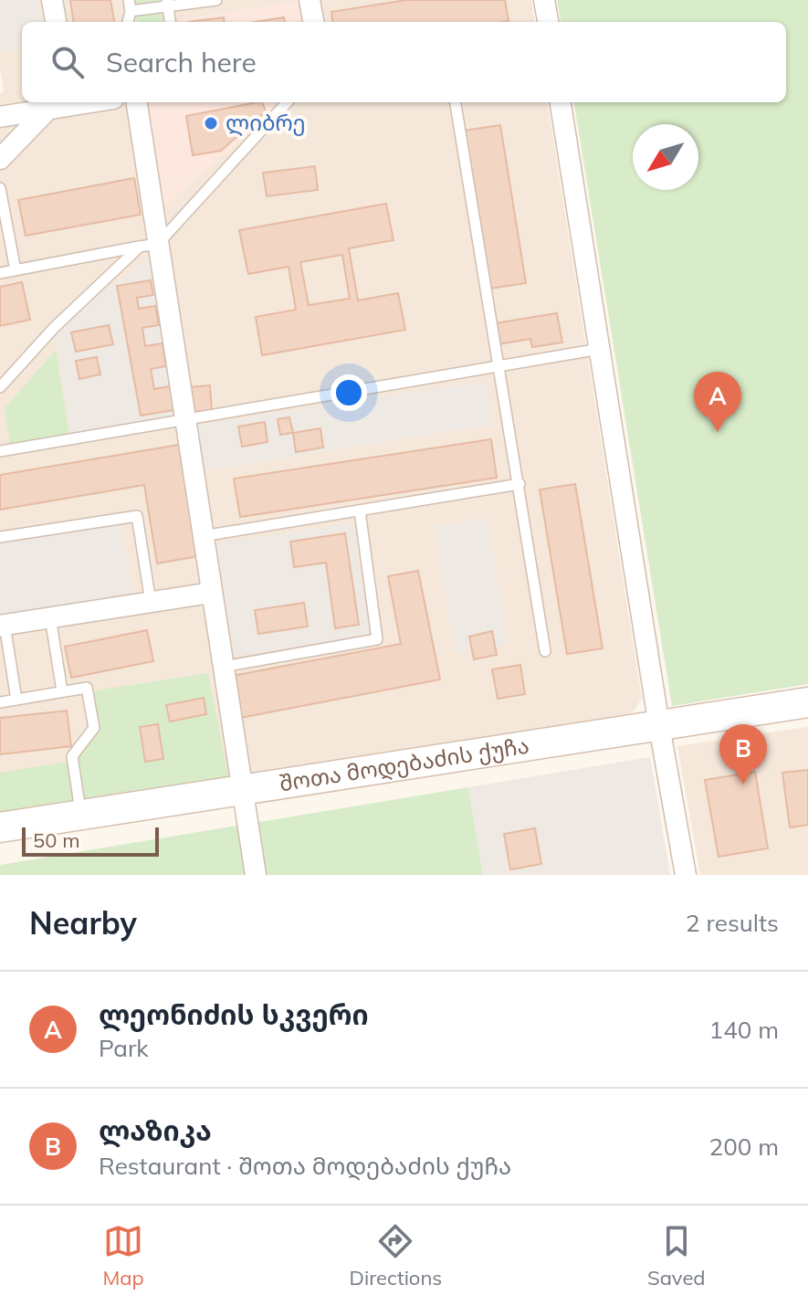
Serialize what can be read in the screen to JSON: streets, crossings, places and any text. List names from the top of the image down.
{
  "streets": {
    "main road": ["შოთა მოდებაძის ქუჩა"]
  },
  "places": ["ლიბრე"],
  "scale_bar": "50 m",
  "north": "bottom left",
  "page": {
    "search": "Search here",
    "pins": ["A", "B"],
    "scale": "50 m",
    "heading": ["Nearby", "2 results"],
    "list": [
      {
        "mark": "A",
        "name": "ლეონიძის სკვერი",
        "note": "Park",
        "value": "140 m"
      },
      {
        "mark": "B",
        "name": "ლაზიკა",
        "note": "Restaurant · შოთა მოდებაძის ქუჩა",
        "value": "200 m"
      }
    ],
    "nav": ["Map", "Directions", "Saved"]
  }
}
